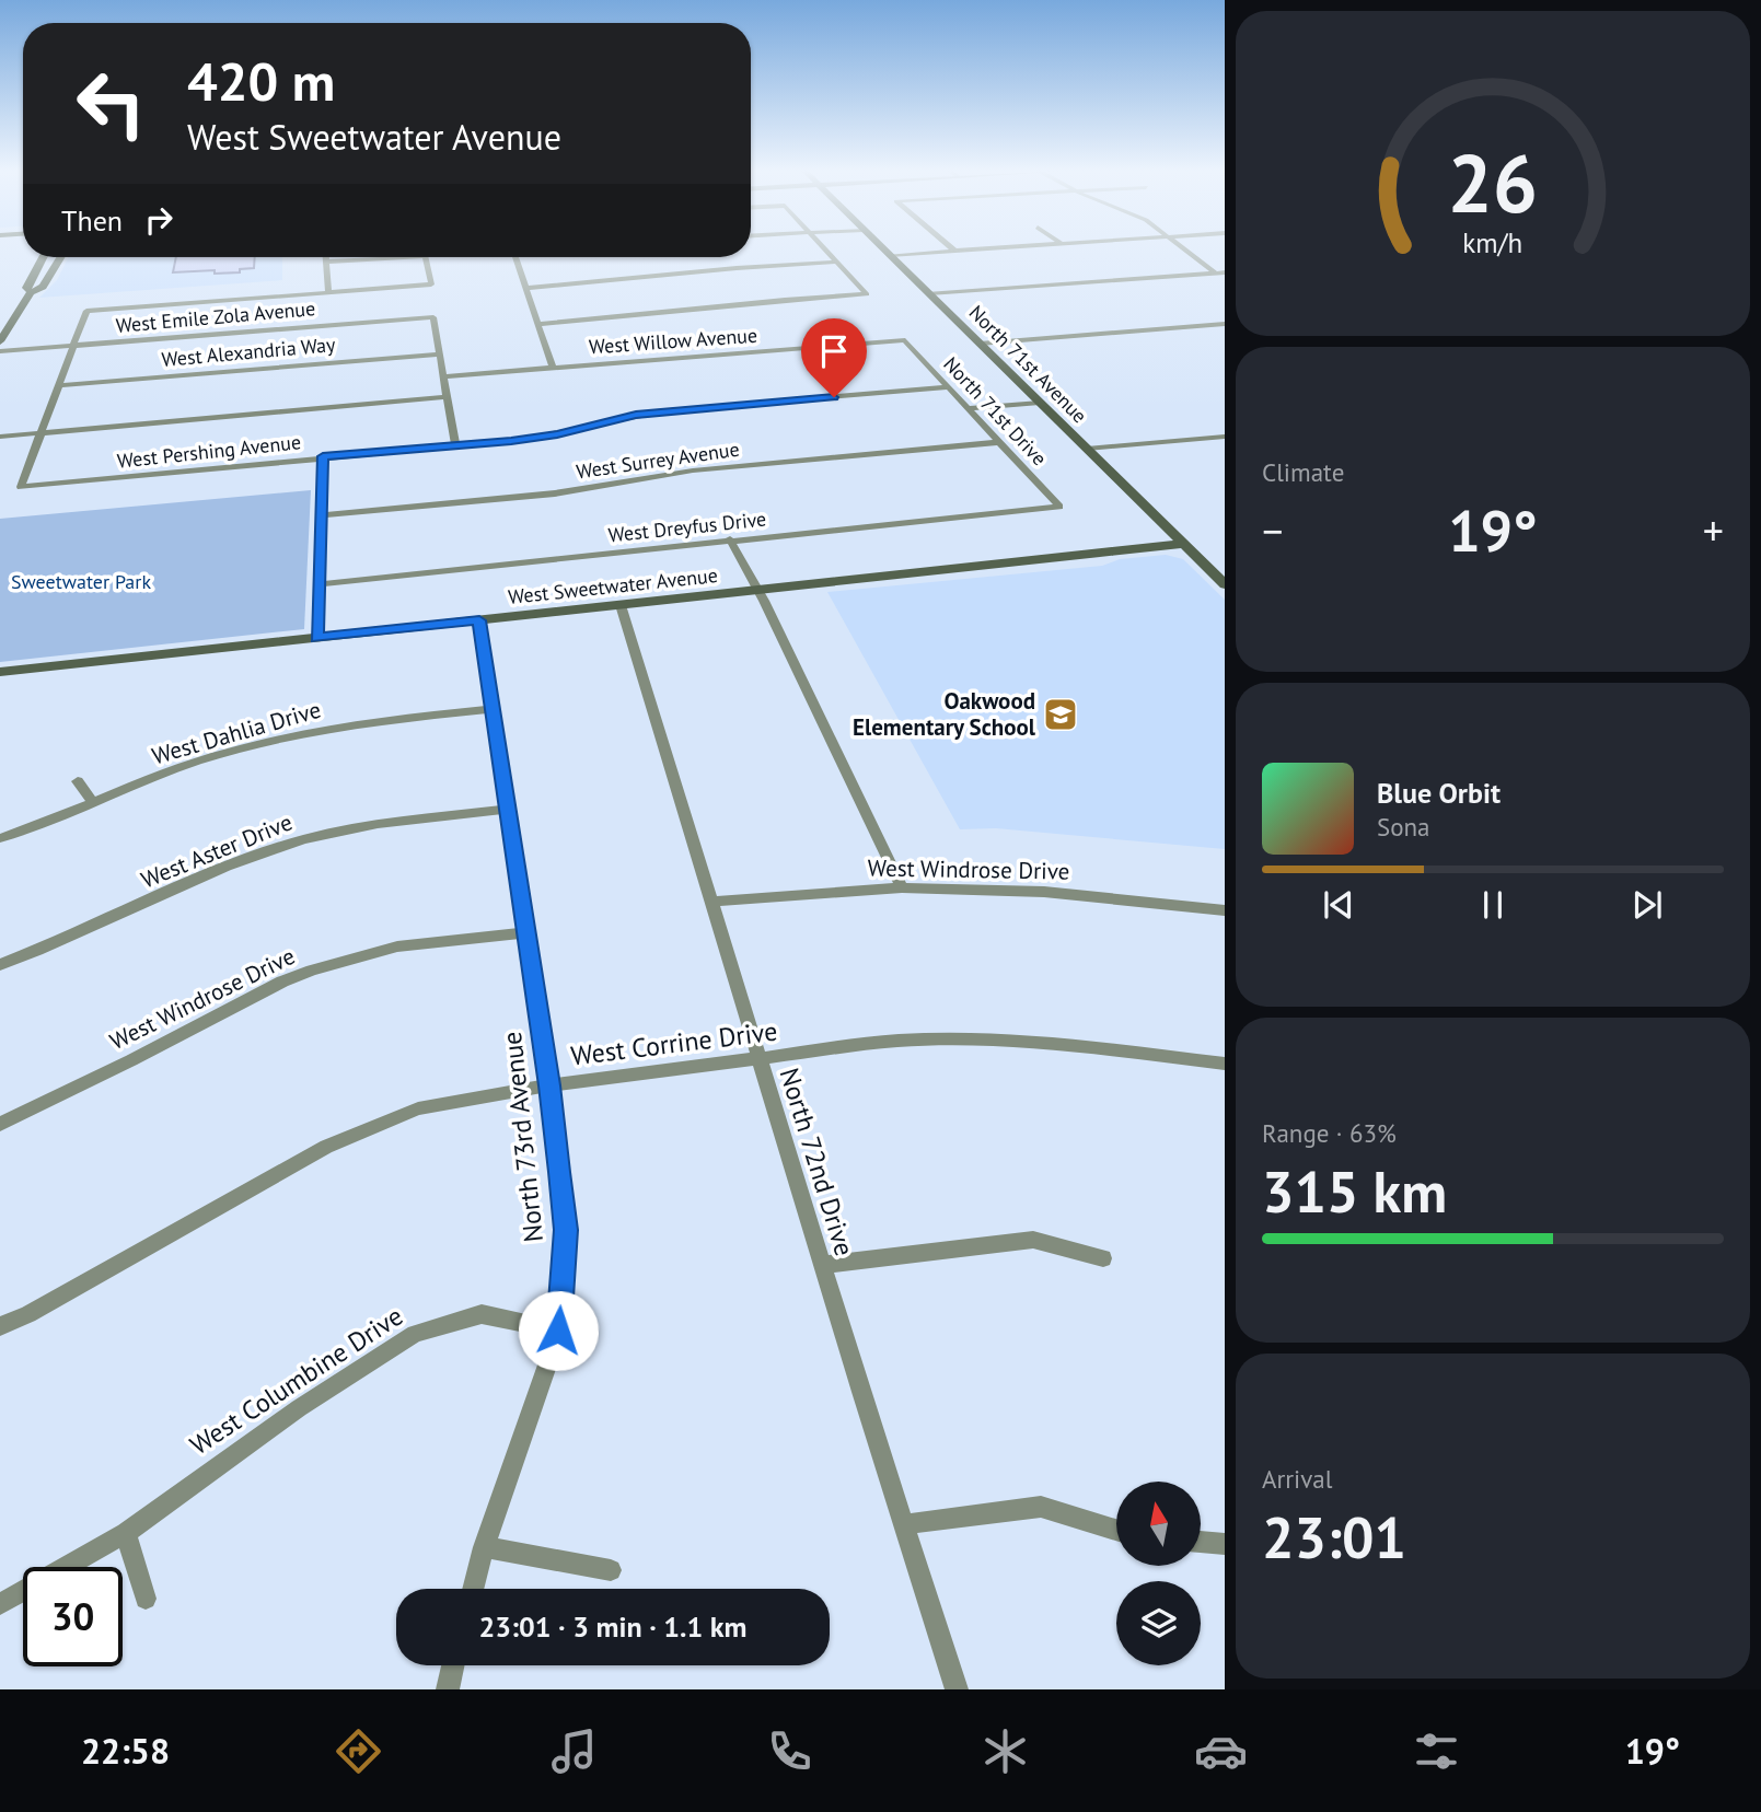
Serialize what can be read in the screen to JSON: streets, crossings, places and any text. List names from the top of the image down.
{
  "streets": {
    "street": [
      "West Emile Zola Avenue",
      "West Willow Avenue",
      "West Alexandria Way",
      "North 71st Avenue",
      "North 71st Drive",
      "West Pershing Avenue",
      "West Surrey Avenue",
      "West Dreyfus Drive",
      "West Sweetwater Avenue",
      "West Dahlia Drive",
      "West Aster Drive",
      "West Windrose Drive",
      "West Corrine Drive",
      "North 73rd Avenue",
      "North 72nd Drive",
      "West Columbine Drive"
    ]
  },
  "crossings": [
    ["West Emile Zola Avenue", "West Alexandria Way"],
    ["West Willow Avenue", "North 71st Drive"],
    ["North 71st Avenue", "West Sweetwater Avenue"],
    ["North 71st Drive", "West Pershing Avenue"],
    ["North 71st Drive", "West Surrey Avenue"],
    ["North 71st Drive", "West Dreyfus Drive"],
    ["West Sweetwater Avenue", "North 73rd Avenue"],
    ["West Sweetwater Avenue", "North 72nd Drive"],
    ["West Dahlia Drive", "North 73rd Avenue"],
    ["West Aster Drive", "North 73rd Avenue"],
    ["West Windrose Drive", "North 73rd Avenue"],
    ["West Windrose Drive", "North 72nd Drive"],
    ["West Corrine Drive", "North 73rd Avenue"],
    ["West Corrine Drive", "North 72nd Drive"],
    ["North 73rd Avenue", "West Columbine Drive"]
  ],
  "parks": ["Sweetwater Park"],
  "places": {
    "school or university": ["Oakwood Elementary School"]
  },
  "north": "top",
  "page": {
    "turn": ["420 m", "West Sweetwater Avenue"],
    "then": "Then",
    "tile": [
      "Climate",
      ["Range · 63%", "315 km"],
      ["Arrival", "23:01"]
    ],
    "heat": ["−", "19°", "+"],
    "song": ["Blue Orbit", "Sona"],
    "limit": "30",
    "trip": "23:01 · 3 min · 1.1 km",
    "tabs": ["22:58", "19°"],
    "gauge": ["26", "km/h"]
  }
}
